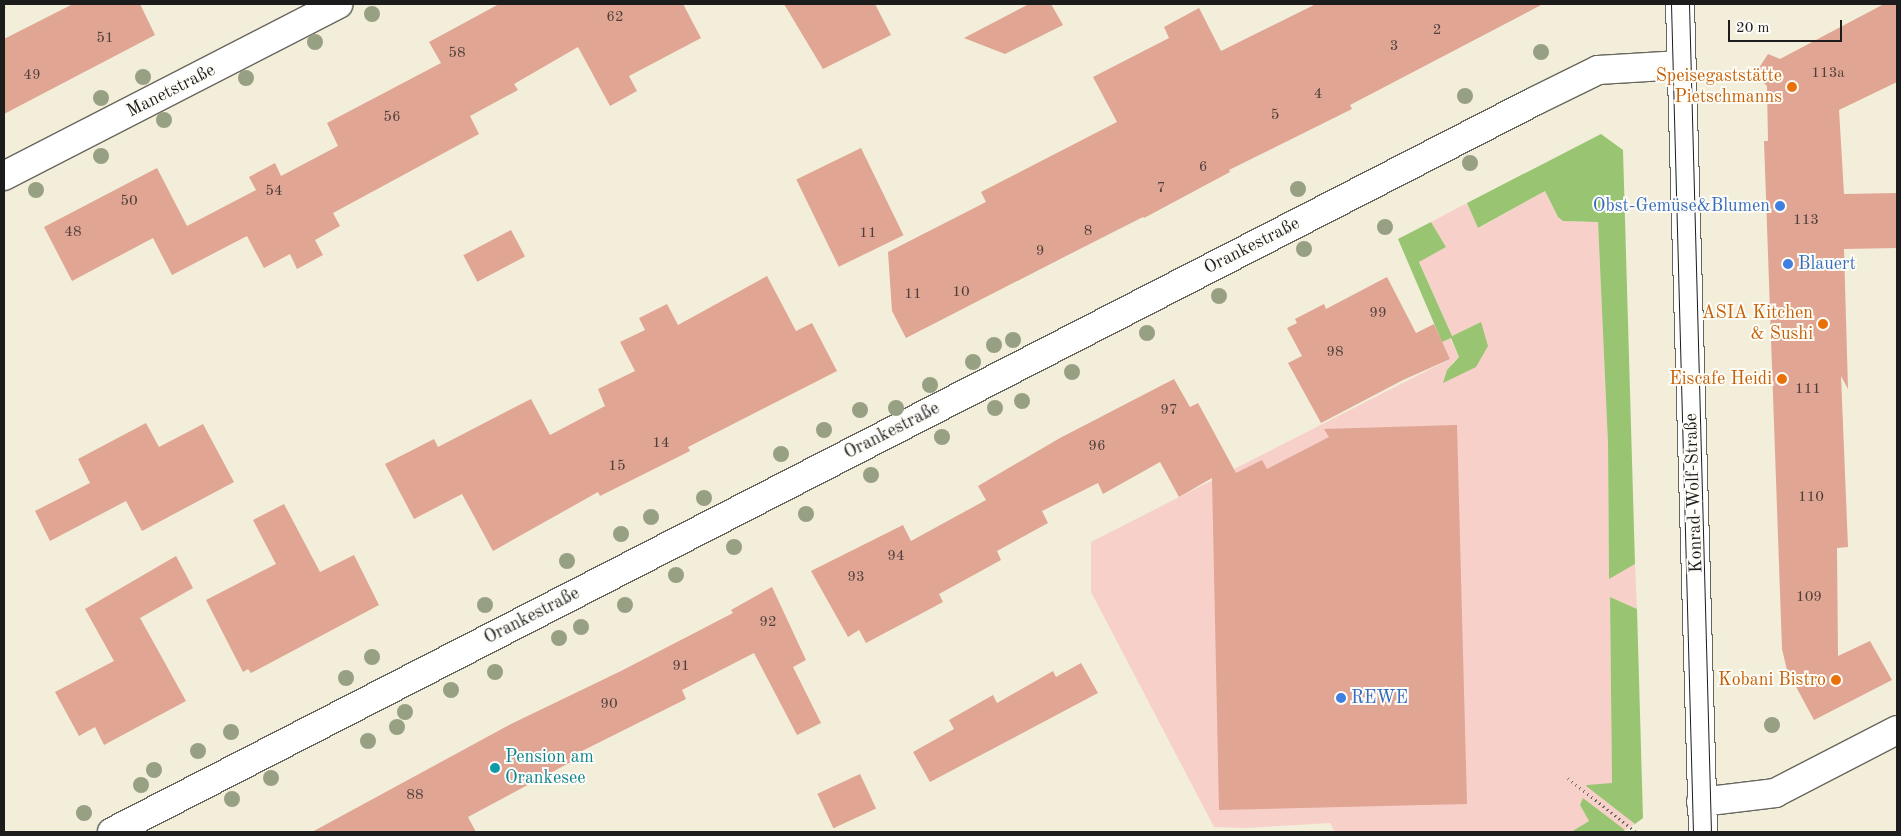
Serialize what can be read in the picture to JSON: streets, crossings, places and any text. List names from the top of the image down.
{
  "streets": {
    "street": ["Manetstraße", "Orankestraße", "Konrad-Wolf-Straße"]
  },
  "crossings": [
    ["Orankestraße", "Konrad-Wolf-Straße"]
  ],
  "places": [
    "Speisegaststätte Pietschmanns",
    "Obst-Gemüse&Blumen",
    "Blauert",
    "ASIA Kitchen & Sushi",
    "Eiscafe Heidi",
    "Kobani Bistro",
    "REWE",
    "Pension am Orankesee"
  ],
  "house_numbers": [
    "62",
    "2",
    "51",
    "3",
    "58",
    "113a",
    "49",
    "4",
    "5",
    "56",
    "6",
    "7",
    "54",
    "50",
    "113",
    "8",
    "48",
    "11",
    "9",
    "10",
    "11",
    "99",
    "98",
    "111",
    "97",
    "14",
    "96",
    "15",
    "110",
    "94",
    "93",
    "109",
    "92",
    "91",
    "90",
    "88"
  ],
  "scale_bar": "20 m"
}
